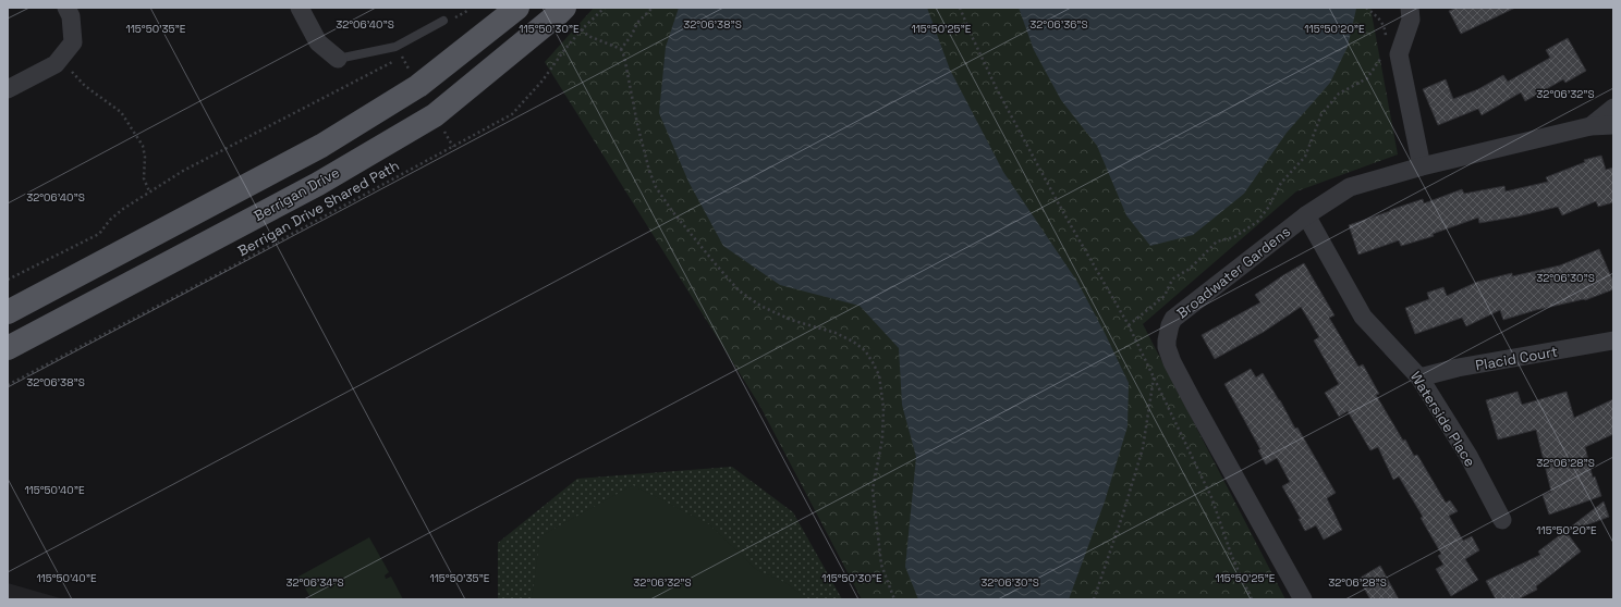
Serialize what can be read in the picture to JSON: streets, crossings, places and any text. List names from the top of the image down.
{
  "streets": {
    "main road": ["Berrigan Drive"],
    "street": ["Broadwater Gardens", "Placid Court", "Waterside Place"],
    "path": ["Berrigan Drive Shared Path"]
  },
  "crossings": [
    ["Broadwater Gardens", "Waterside Place"],
    ["Placid Court", "Waterside Place"]
  ],
  "coordinates": [
    "32°06'40\"S",
    "32°06'38\"S",
    "32°06'36\"S",
    "115°50'35\"E",
    "115°50'20\"E",
    "115°50'30\"E",
    "115°50'25\"E",
    "32°06'32\"S",
    "32°06'30\"S",
    "32°06'28\"S",
    "115°50'40\"E",
    "32°06'34\"S"
  ]
}
